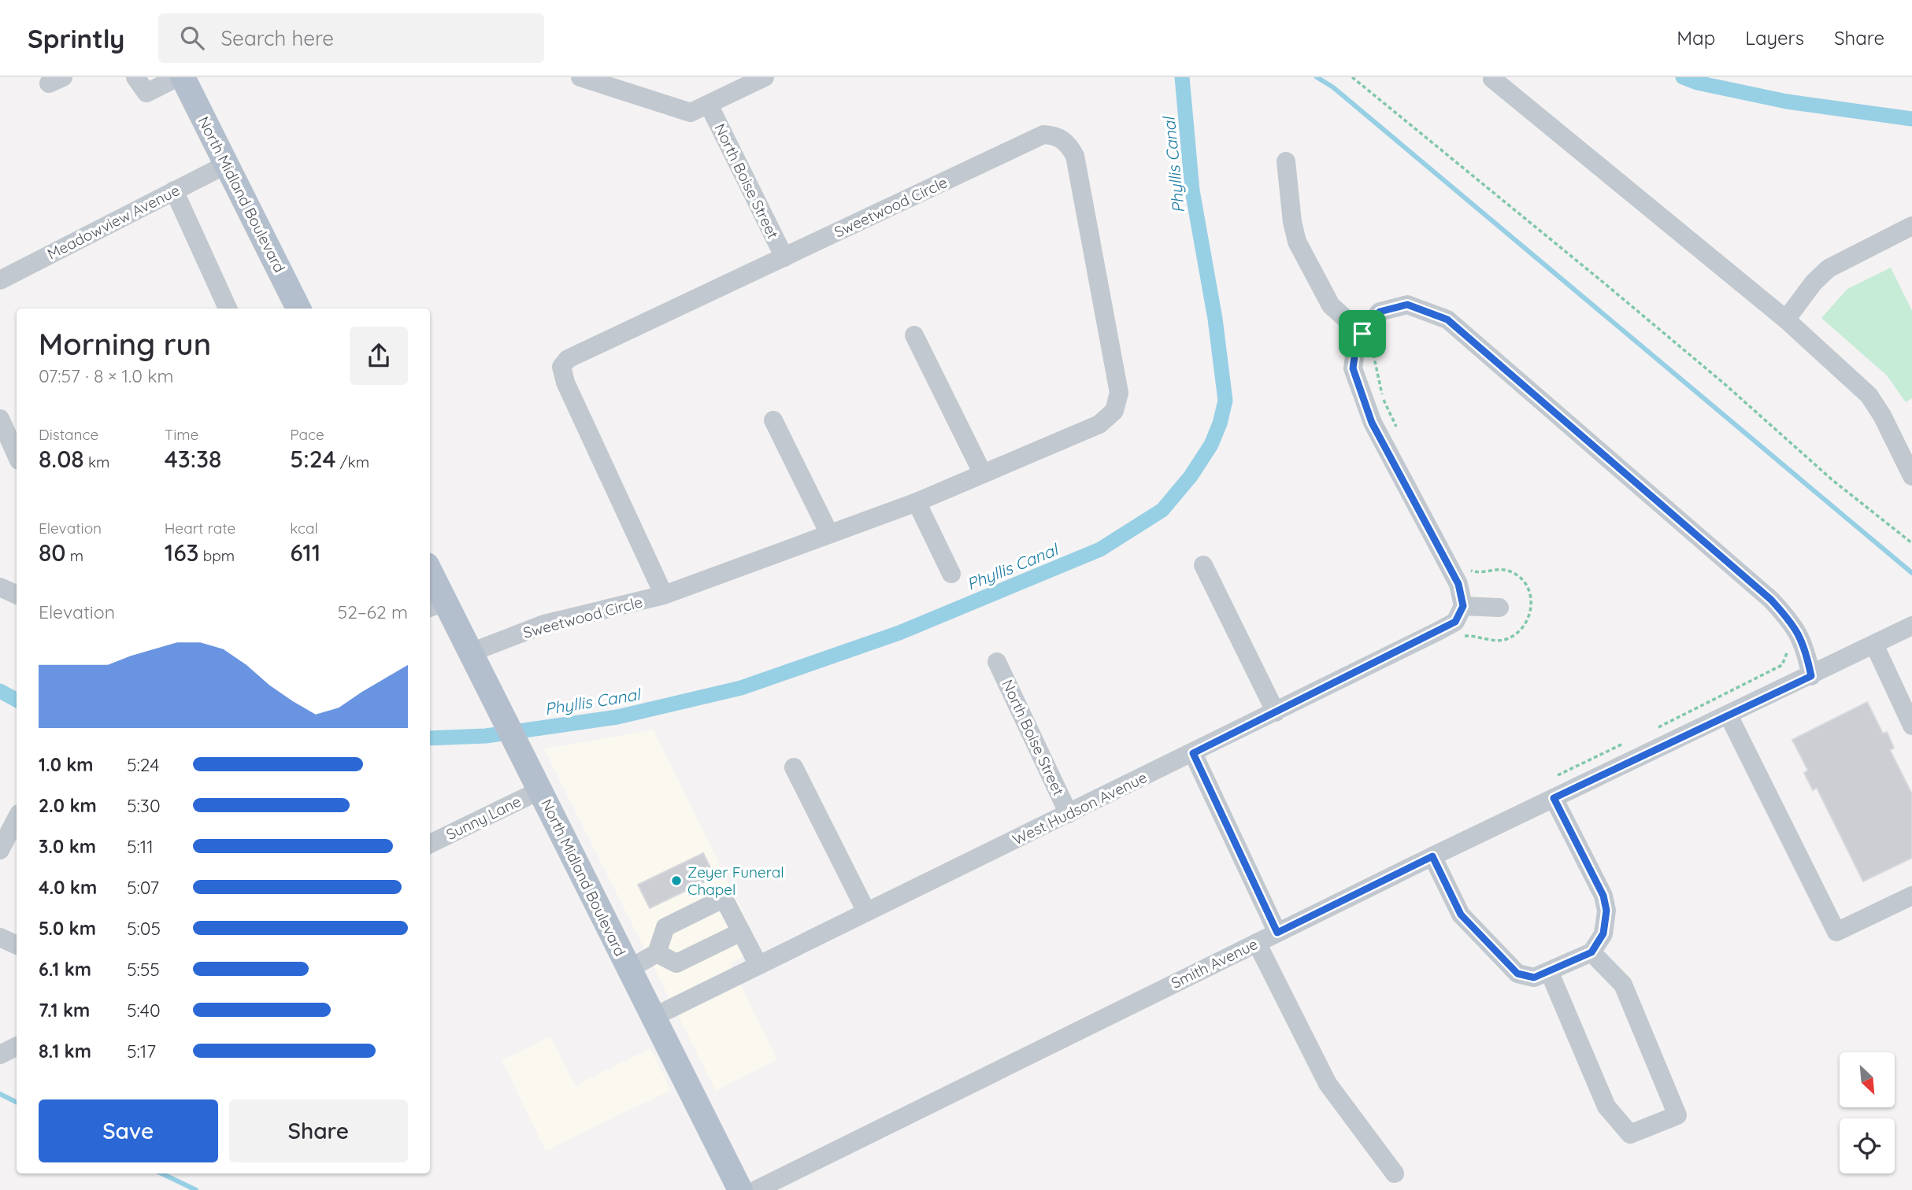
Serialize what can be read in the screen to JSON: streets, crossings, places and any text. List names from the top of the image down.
{
  "streets": {
    "main road": ["North Midland Boulevard"],
    "street": [
      "North Boise Street",
      "Sweetwood Circle",
      "Meadowview Avenue",
      "West Hudson Avenue",
      "Sunny Lane",
      "Smith Avenue"
    ]
  },
  "crossings": [
    ["North Boise Street", "Sweetwood Circle"],
    ["North Boise Street", "West Hudson Avenue"],
    ["North Midland Boulevard", "Sweetwood Circle"],
    ["North Midland Boulevard", "Meadowview Avenue"],
    ["North Midland Boulevard", "West Hudson Avenue"],
    ["North Midland Boulevard", "Sunny Lane"],
    ["North Midland Boulevard", "Smith Avenue"]
  ],
  "water": ["Phyllis Canal"],
  "places": ["Zeyer Funeral Chapel"],
  "north": "bottom right",
  "page": {
    "header": "Sprintly",
    "search": "Search here",
    "nav": ["Map", "Layers", "Share"],
    "heading": ["Morning run", "07:57 · 8 × 1.0 km"],
    "stats": [
      ["Distance", "8.08 km"],
      ["Time", "43:38"],
      ["Pace", "5:24 /km"],
      ["Elevation", "80 m"],
      ["Heart rate", "163 bpm"],
      ["kcal", "611"]
    ],
    "chart": ["Elevation", "52–62 m"],
    "list": [
      {
        "name": "1.0 km",
        "note": "5:24"
      },
      {
        "name": "2.0 km",
        "note": "5:30"
      },
      {
        "name": "3.0 km",
        "note": "5:11"
      },
      {
        "name": "4.0 km",
        "note": "5:07"
      },
      {
        "name": "5.0 km",
        "note": "5:05"
      },
      {
        "name": "6.1 km",
        "note": "5:55"
      },
      {
        "name": "7.1 km",
        "note": "5:40"
      },
      {
        "name": "8.1 km",
        "note": "5:17"
      }
    ],
    "buttons": ["Save", "Share"]
  }
}
